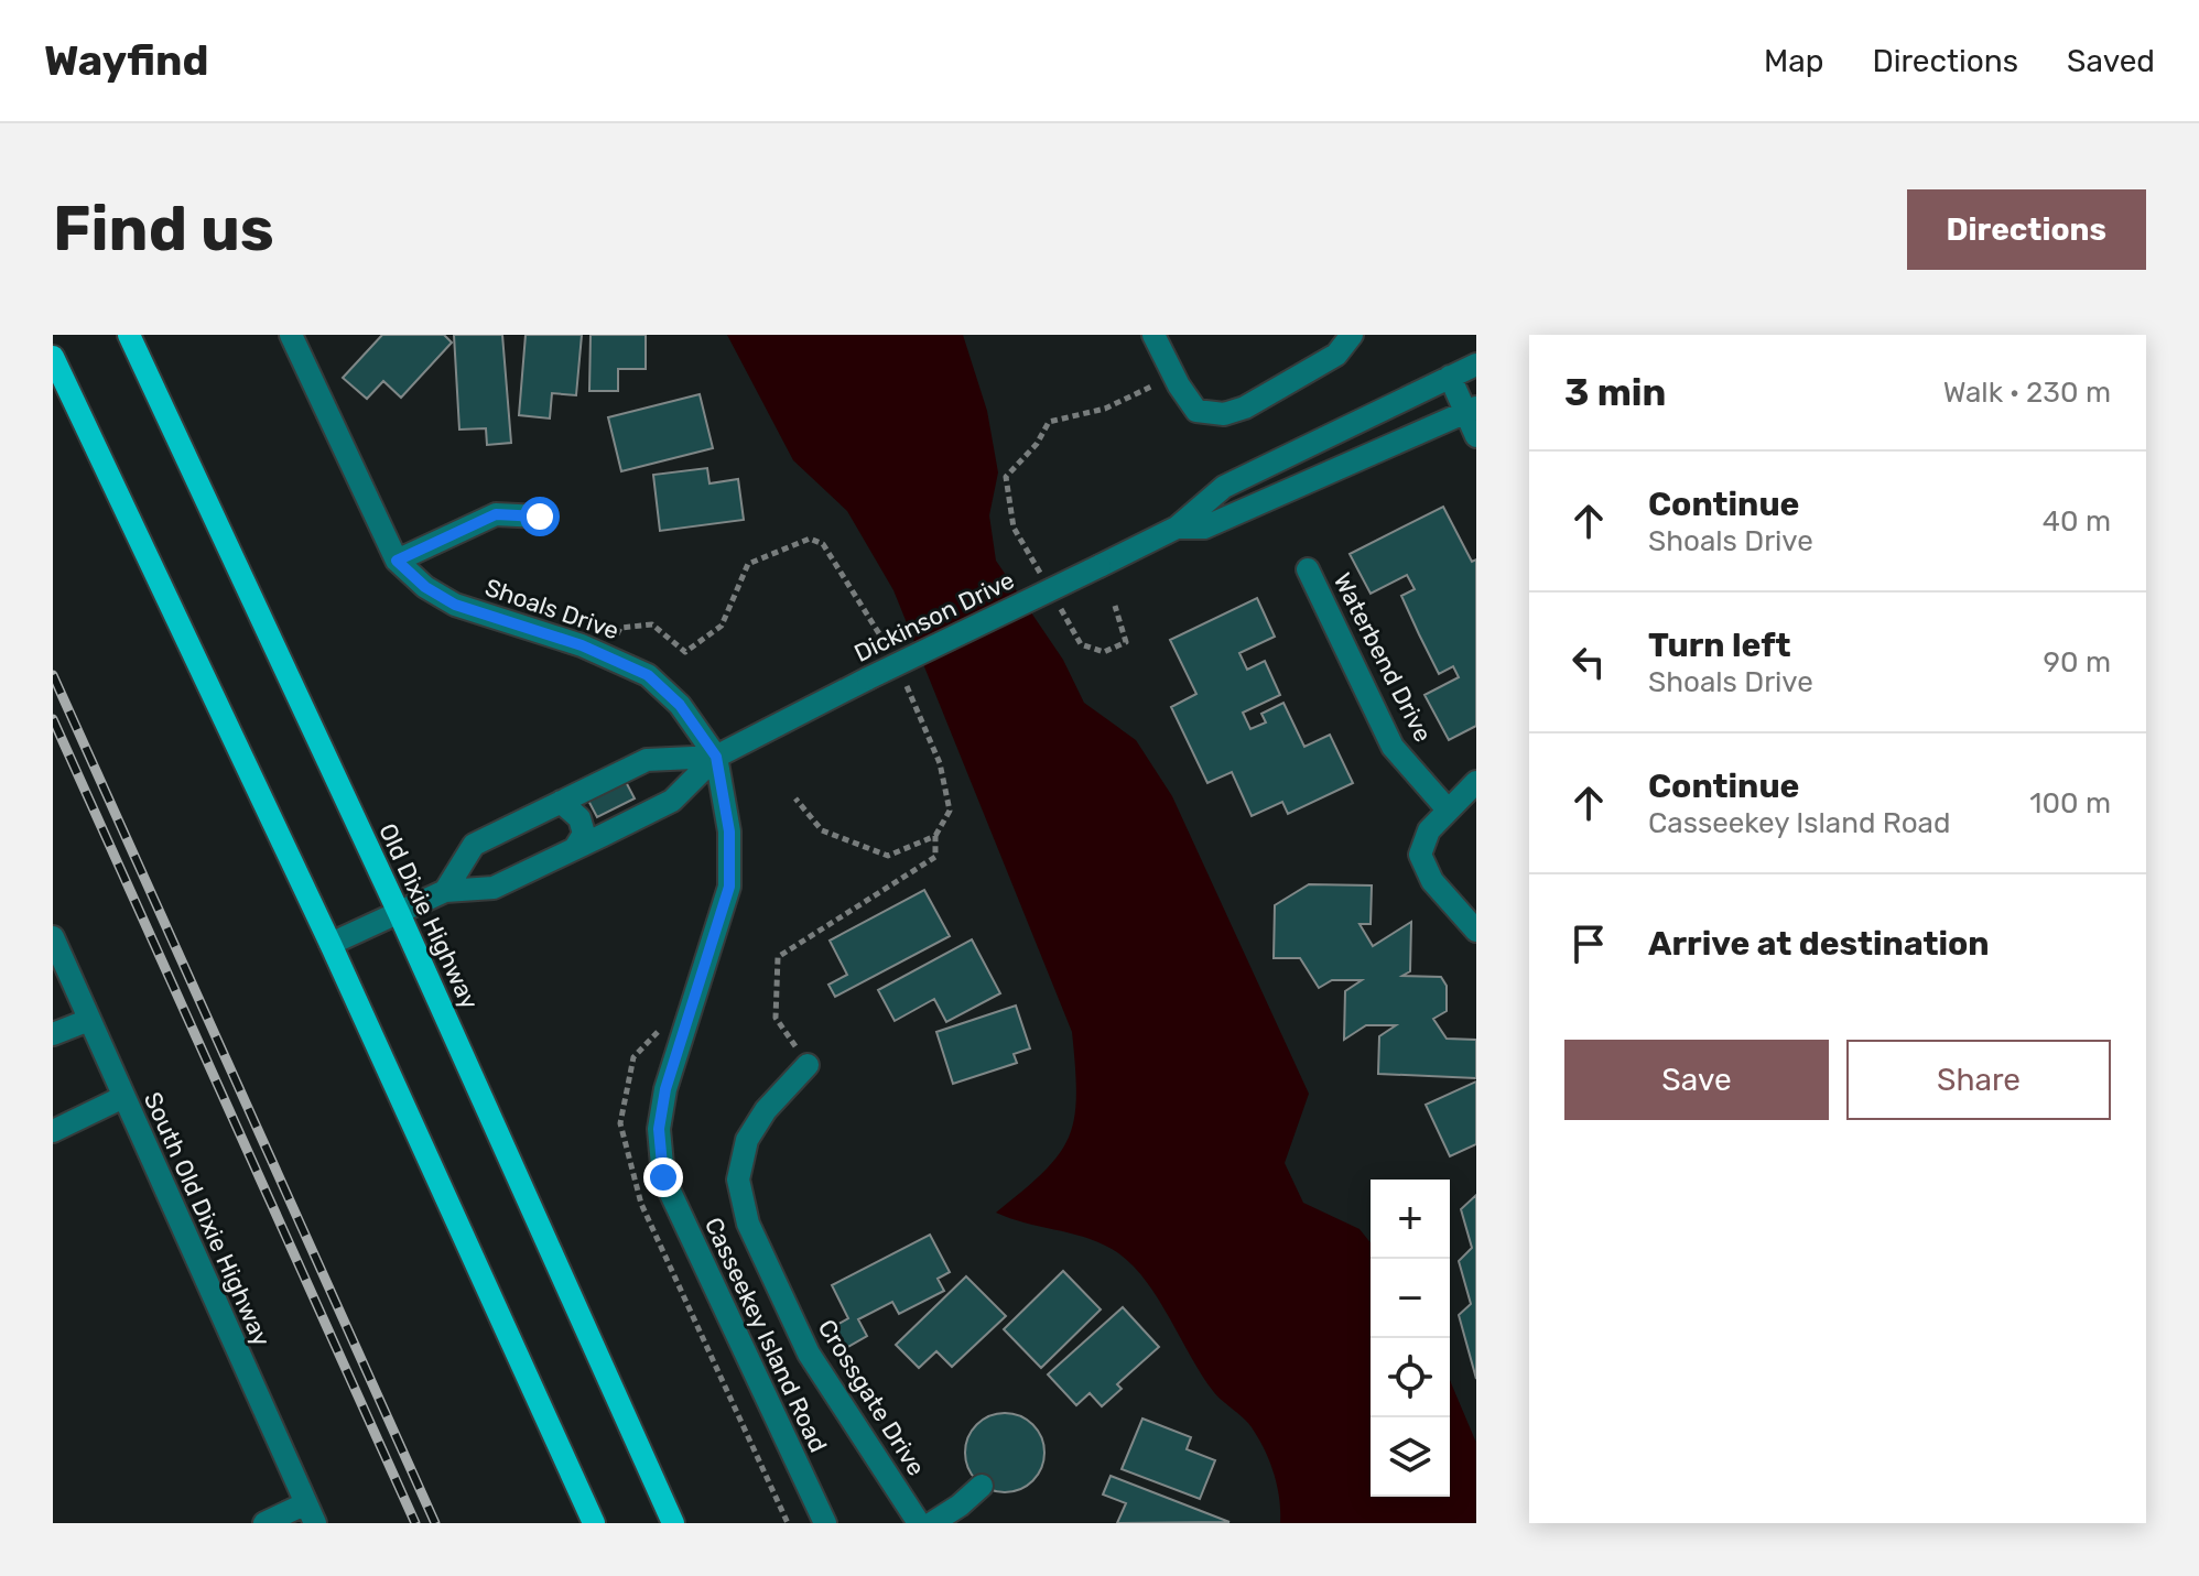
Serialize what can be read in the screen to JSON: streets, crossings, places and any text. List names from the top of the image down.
{
  "streets": {
    "main road": ["Old Dixie Highway"],
    "street": [
      "Shoals Drive",
      "Dickinson Drive",
      "Waterbend Drive",
      "South Old Dixie Highway",
      "Casseekey Island Road",
      "Crossgate Drive"
    ]
  },
  "crossings": [
    ["Shoals Drive", "Dickinson Drive"],
    ["Shoals Drive", "Casseekey Island Road"],
    ["Dickinson Drive", "Old Dixie Highway"],
    ["Dickinson Drive", "Casseekey Island Road"]
  ],
  "page": {
    "header": "Wayfind",
    "nav": ["Map", "Directions", "Saved"],
    "buttons": [
      "Directions",
      ["Save", "Share"]
    ],
    "title": "Find us",
    "heading": ["3 min", "Walk · 230 m"],
    "list": [
      ["Continue", "Shoals Drive", "40 m"],
      ["Turn left", "Shoals Drive", "90 m"],
      ["Continue", "Casseekey Island Road", "100 m"],
      "Arrive at destination"
    ],
    "map_buttons": ["+", "−"]
  }
}
